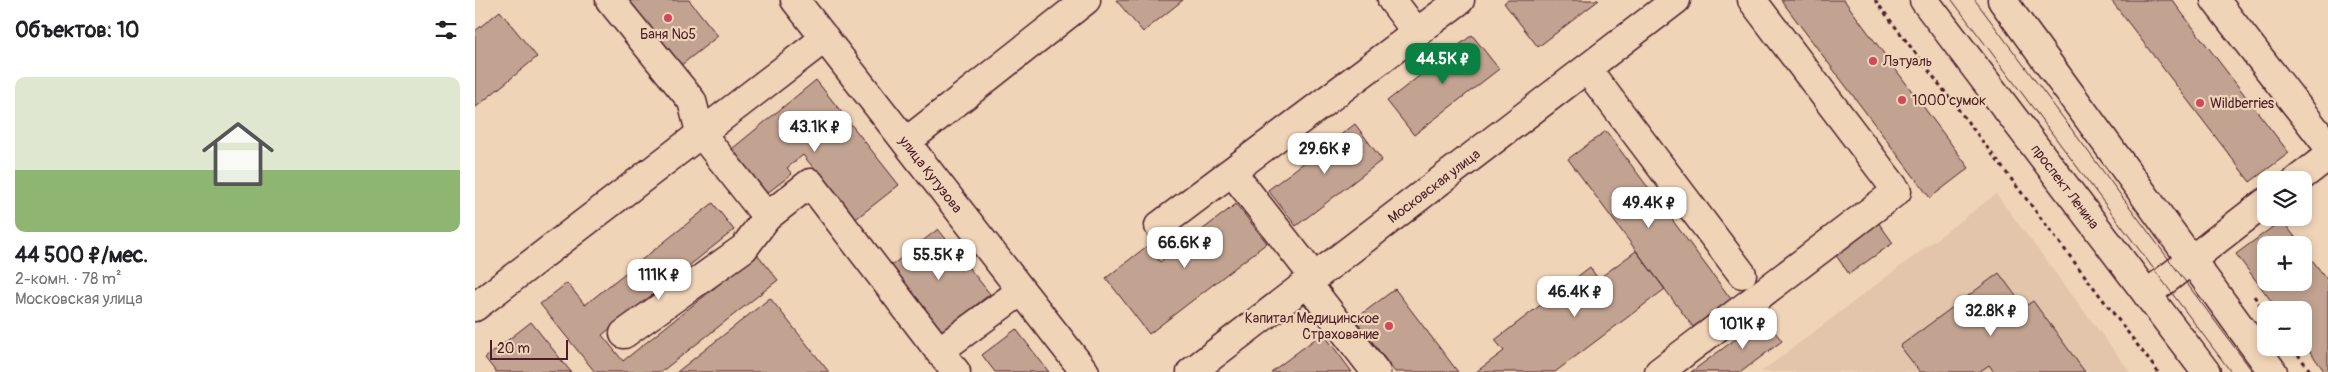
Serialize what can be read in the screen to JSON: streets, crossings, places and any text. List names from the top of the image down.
{
  "streets": {
    "street": ["улица Кутузова", "проспект Ленина", "Московская улица"]
  },
  "places": [
    "Баня №5",
    "Лэтуаль",
    "1000 сумок",
    "Wildberries",
    "Капитал Медицинское Страхование"
  ],
  "scale_bar": "20 m",
  "page": {
    "heading": "Объектов: 10",
    "price": [
      "44.5K ₽",
      "43.1K ₽",
      "29.6K ₽",
      "49.4K ₽",
      "66.6K ₽",
      "55.5K ₽",
      "111K ₽",
      "46.4K ₽",
      "32.8K ₽",
      "101K ₽"
    ],
    "list": [
      {
        "name": "44 500 ₽/мес.",
        "note": "2-комн. · 78 m² · Московская улица"
      }
    ],
    "map_buttons": ["+", "−"],
    "scale": "20 m"
  }
}
